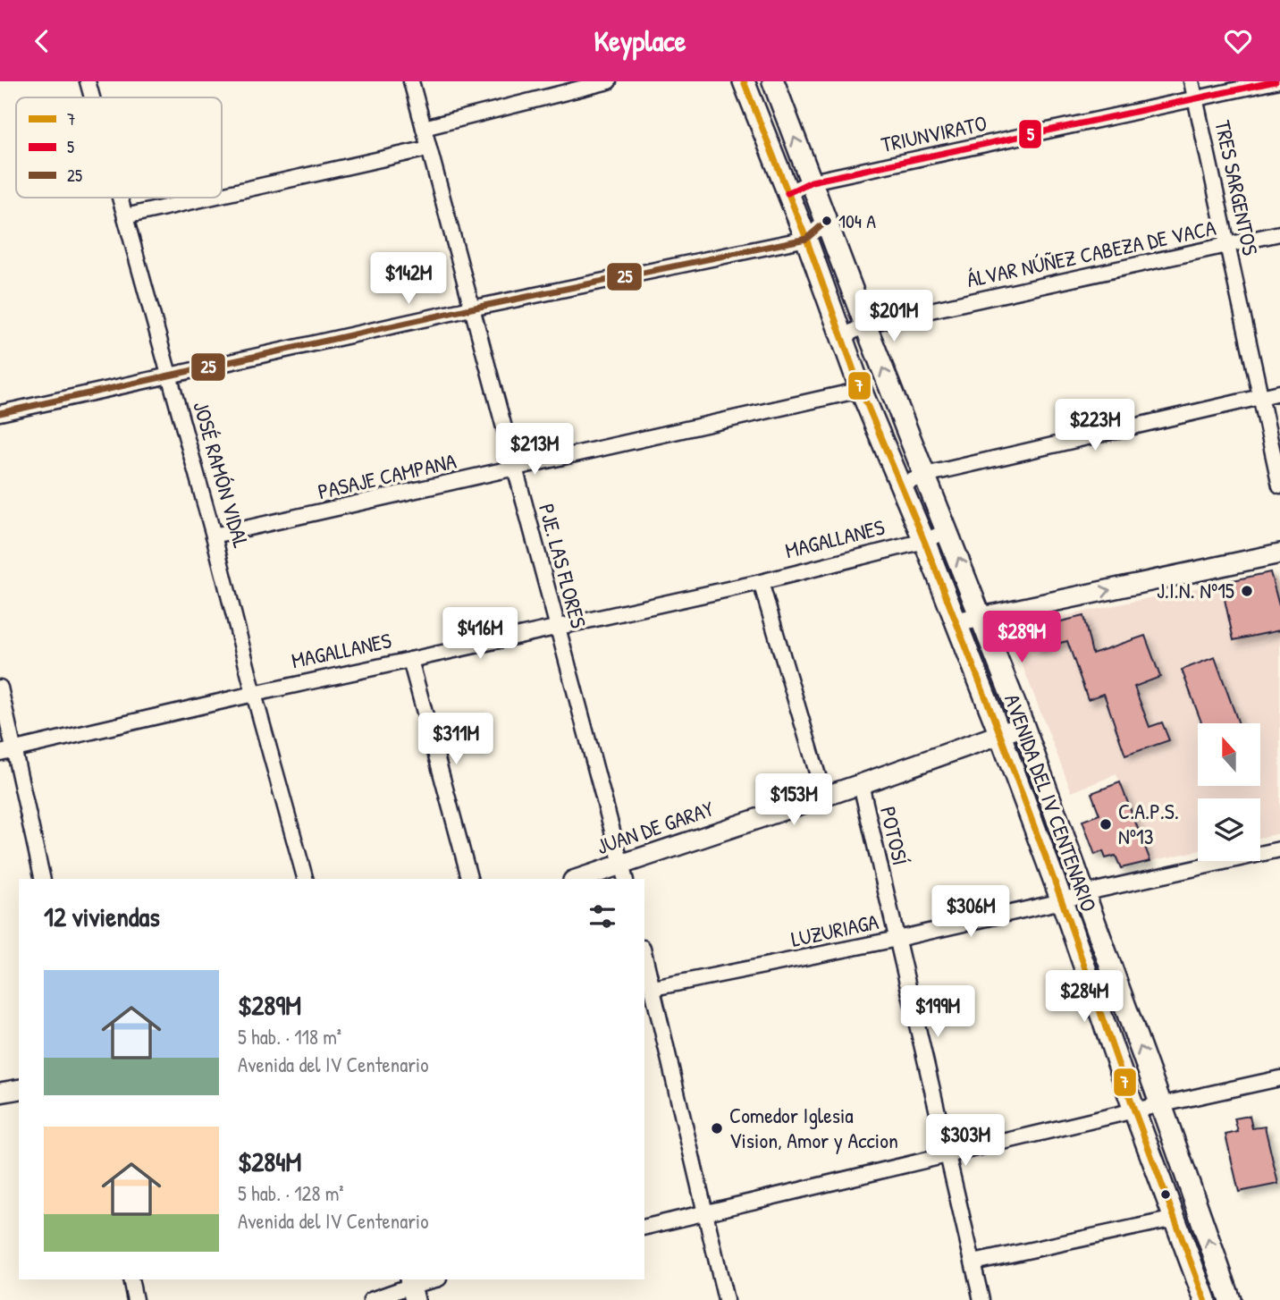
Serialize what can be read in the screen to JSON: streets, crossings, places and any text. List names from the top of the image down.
{
  "streets": {
    "main road": ["AVENIDA DEL IV CENTENARIO"],
    "street": [
      "TRIUNVIRATO",
      "TRES SARGENTOS",
      "ÁLVAR NÚÑEZ CABEZA DE VACA",
      "JOSÉ RAMÓN VIDAL",
      "PASAJE CAMPANA",
      "MAGALLANES",
      "PJE. LAS FLORES",
      "JUAN DE GARAY",
      "POTOSÍ",
      "LUZURIAGA"
    ]
  },
  "crossings": [
    ["TRIUNVIRATO", "TRES SARGENTOS"],
    ["TRIUNVIRATO", "AVENIDA DEL IV CENTENARIO"],
    ["TRES SARGENTOS", "ÁLVAR NÚÑEZ CABEZA DE VACA"],
    ["ÁLVAR NÚÑEZ CABEZA DE VACA", "AVENIDA DEL IV CENTENARIO"],
    ["JOSÉ RAMÓN VIDAL", "PASAJE CAMPANA"],
    ["JOSÉ RAMÓN VIDAL", "MAGALLANES"],
    ["PASAJE CAMPANA", "PJE. LAS FLORES"],
    ["PASAJE CAMPANA", "AVENIDA DEL IV CENTENARIO"],
    ["MAGALLANES", "PJE. LAS FLORES"],
    ["MAGALLANES", "AVENIDA DEL IV CENTENARIO"],
    ["PJE. LAS FLORES", "JUAN DE GARAY"],
    ["AVENIDA DEL IV CENTENARIO", "JUAN DE GARAY"],
    ["AVENIDA DEL IV CENTENARIO", "LUZURIAGA"],
    ["JUAN DE GARAY", "POTOSÍ"],
    ["POTOSÍ", "LUZURIAGA"]
  ],
  "places": [
    "104 A",
    "J.I.N. Nº15",
    "C.A.P.S. Nº13",
    "Comedor Iglesia Vision, Amor y Accion"
  ],
  "lines": ["transit line 7", "transit line 5", "transit line 25"],
  "legend": ["7", "5", "25"],
  "north": "top",
  "page": {
    "header": "Keyplace",
    "price": [
      "$142M",
      "$201M",
      "$223M",
      "$213M",
      "$416M",
      "$289M",
      "$311M",
      "$153M",
      "$306M",
      "$284M",
      "$199M",
      "$303M"
    ],
    "heading": "12 viviendas",
    "list": [
      {
        "name": "$289M",
        "note": "5 hab. · 118 m² · Avenida del IV Centenario"
      },
      {
        "name": "$284M",
        "note": "5 hab. · 128 m² · Avenida del IV Centenario"
      }
    ]
  }
}
